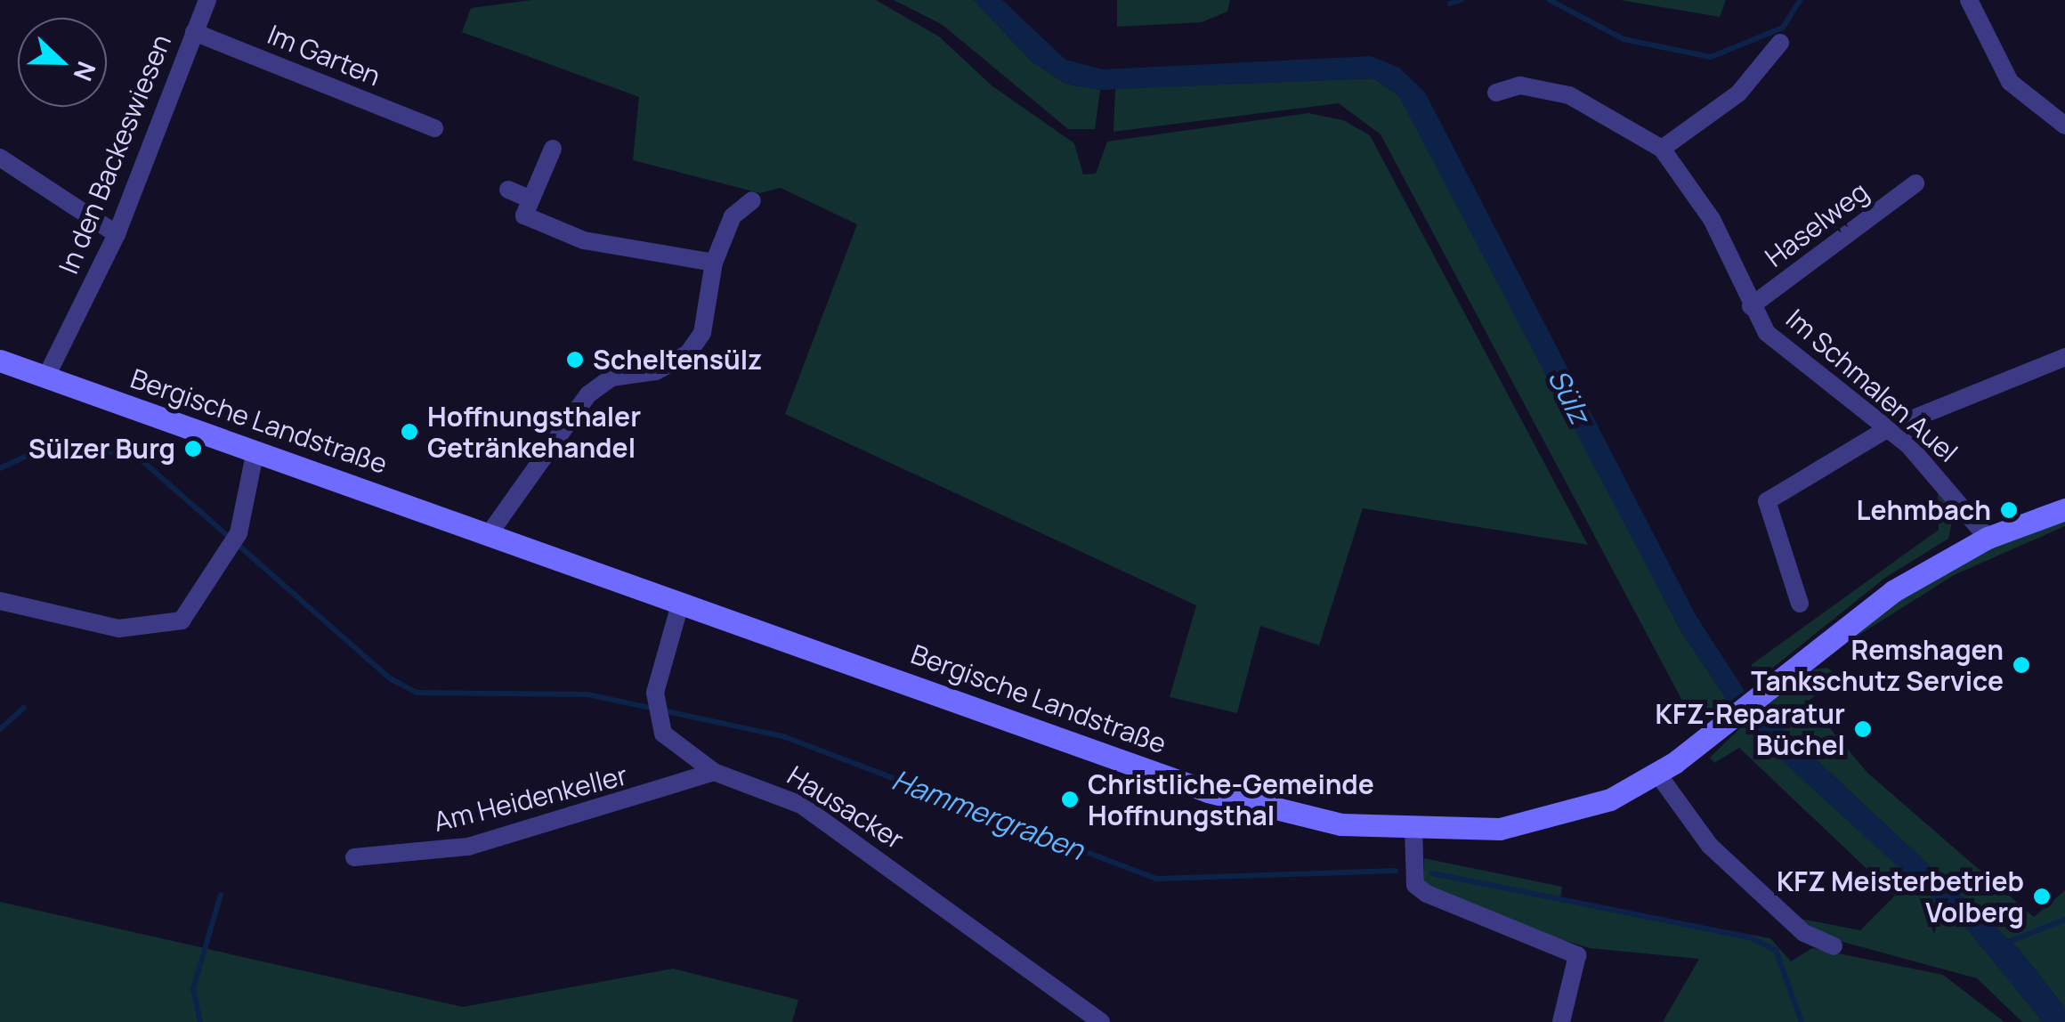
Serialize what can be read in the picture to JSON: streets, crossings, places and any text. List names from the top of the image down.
{
  "streets": {
    "main road": ["Bergische Landstraße"],
    "street": [
      "Im Garten",
      "In den Backeswiesen",
      "Haselweg",
      "Im Schmalen Auel",
      "Am Heidenkeller",
      "Hausacker"
    ]
  },
  "crossings": [
    ["Im Garten", "In den Backeswiesen"],
    ["In den Backeswiesen", "Bergische Landstraße"],
    ["Haselweg", "Im Schmalen Auel"],
    ["Im Schmalen Auel", "Bergische Landstraße"],
    ["Bergische Landstraße", "Hausacker"],
    ["Am Heidenkeller", "Hausacker"]
  ],
  "water": ["Sülz", "Hammergraben"],
  "places": [
    "Scheltensülz",
    "Hoffnungsthaler Getränkehandel",
    "Sülzer Burg",
    "Lehmbach",
    "Remshagen Tankschutz Service",
    "KFZ-Reparatur Büchel",
    "Christliche-Gemeinde Hoffnungsthal",
    "KFZ Meisterbetrieb Volberg"
  ],
  "north": "right"
}
